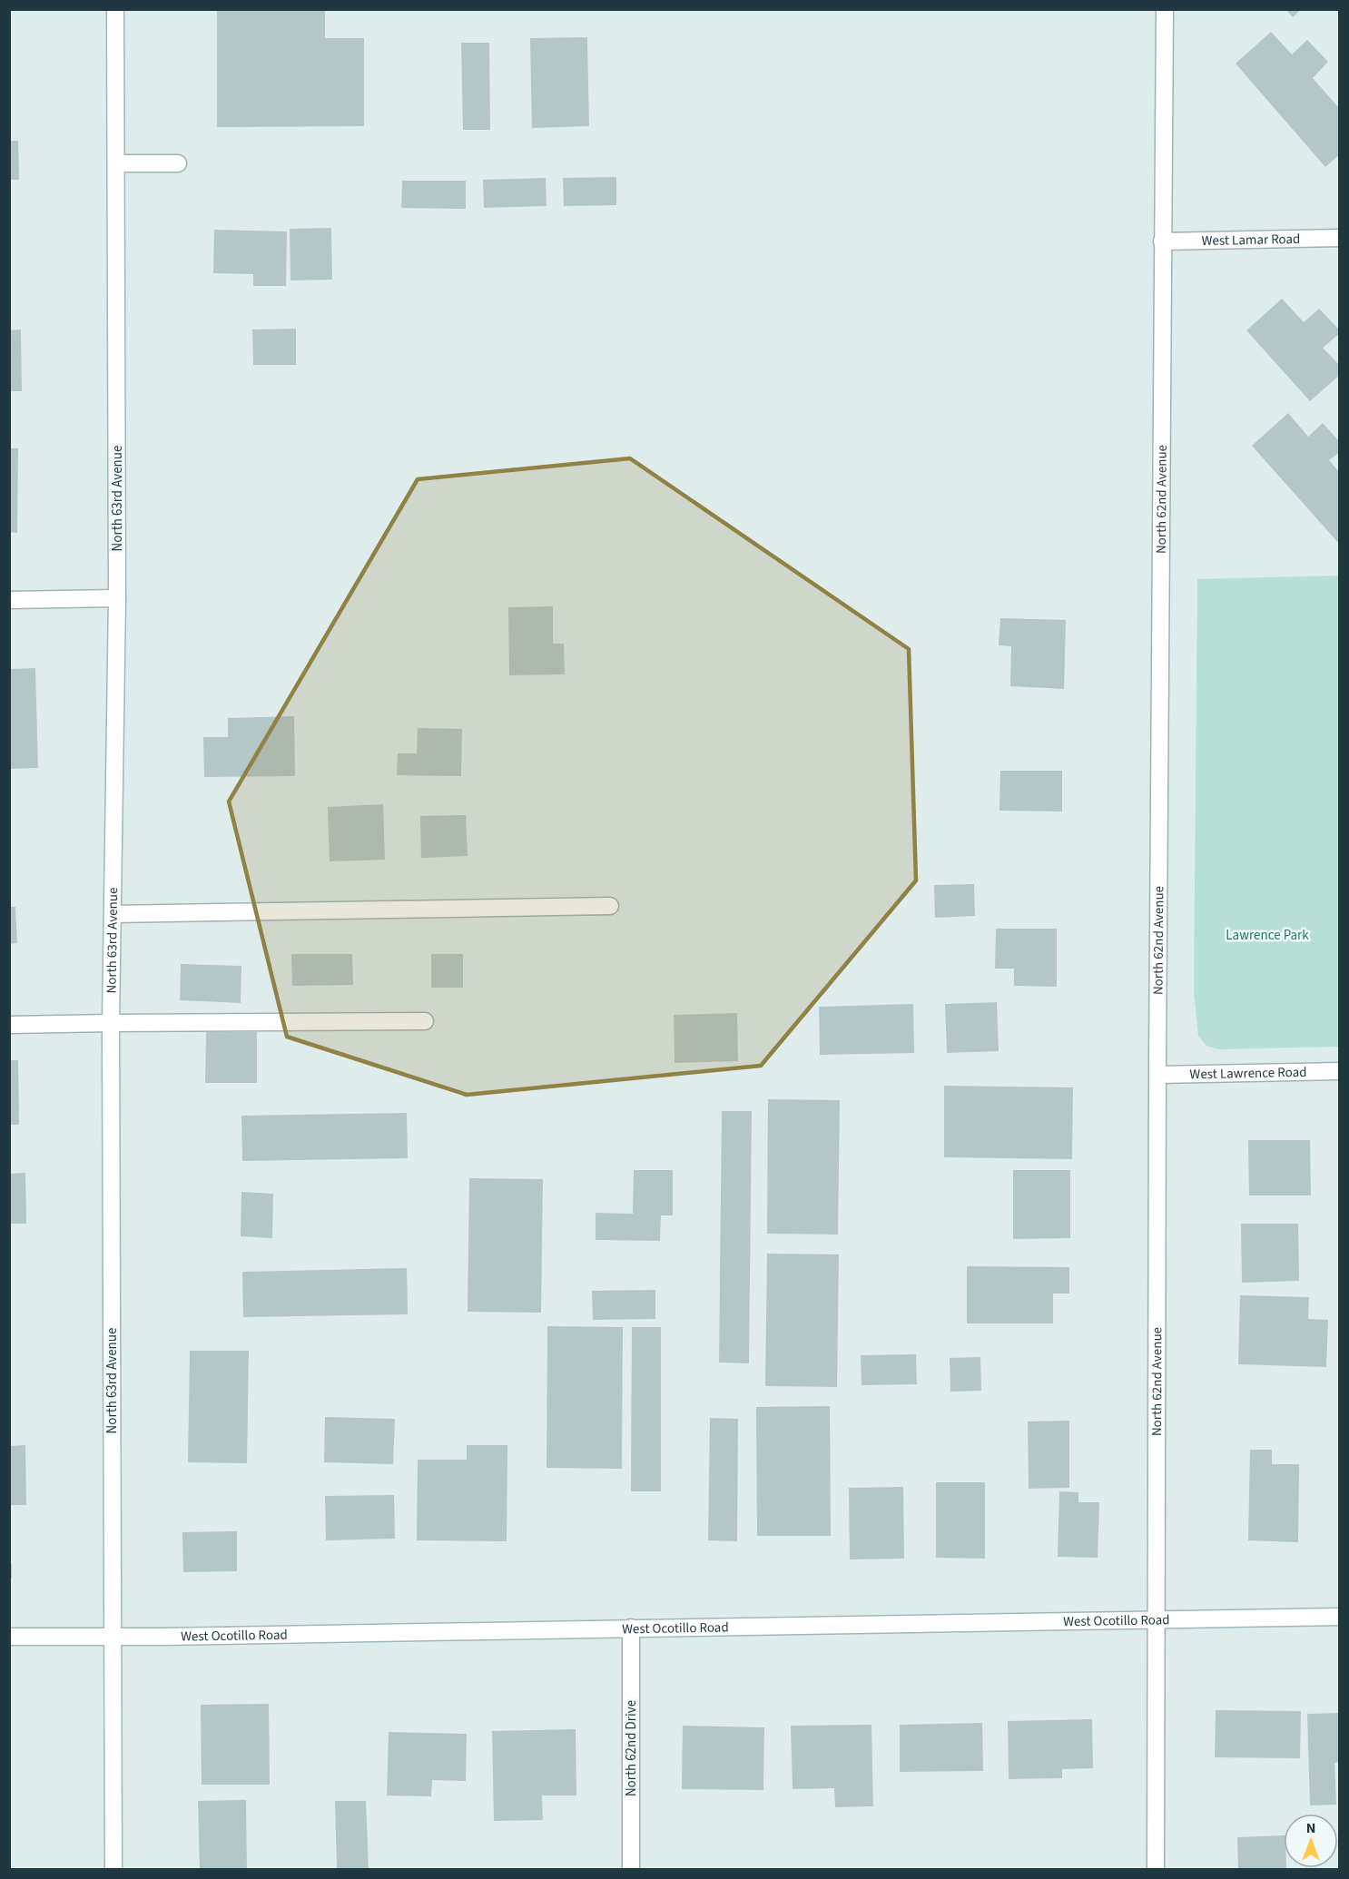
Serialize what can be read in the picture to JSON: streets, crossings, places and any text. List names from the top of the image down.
{
  "streets": {
    "street": [
      "West Lamar Road",
      "North 63rd Avenue",
      "North 62nd Avenue",
      "West Lawrence Road",
      "West Ocotillo Road",
      "North 62nd Drive"
    ]
  },
  "crossings": [
    ["West Lamar Road", "North 62nd Avenue"],
    ["North 63rd Avenue", "West Ocotillo Road"],
    ["North 62nd Avenue", "West Lawrence Road"],
    ["North 62nd Avenue", "West Ocotillo Road"],
    ["West Ocotillo Road", "North 62nd Drive"]
  ],
  "parks": ["Lawrence Park"],
  "north": "top"
}
